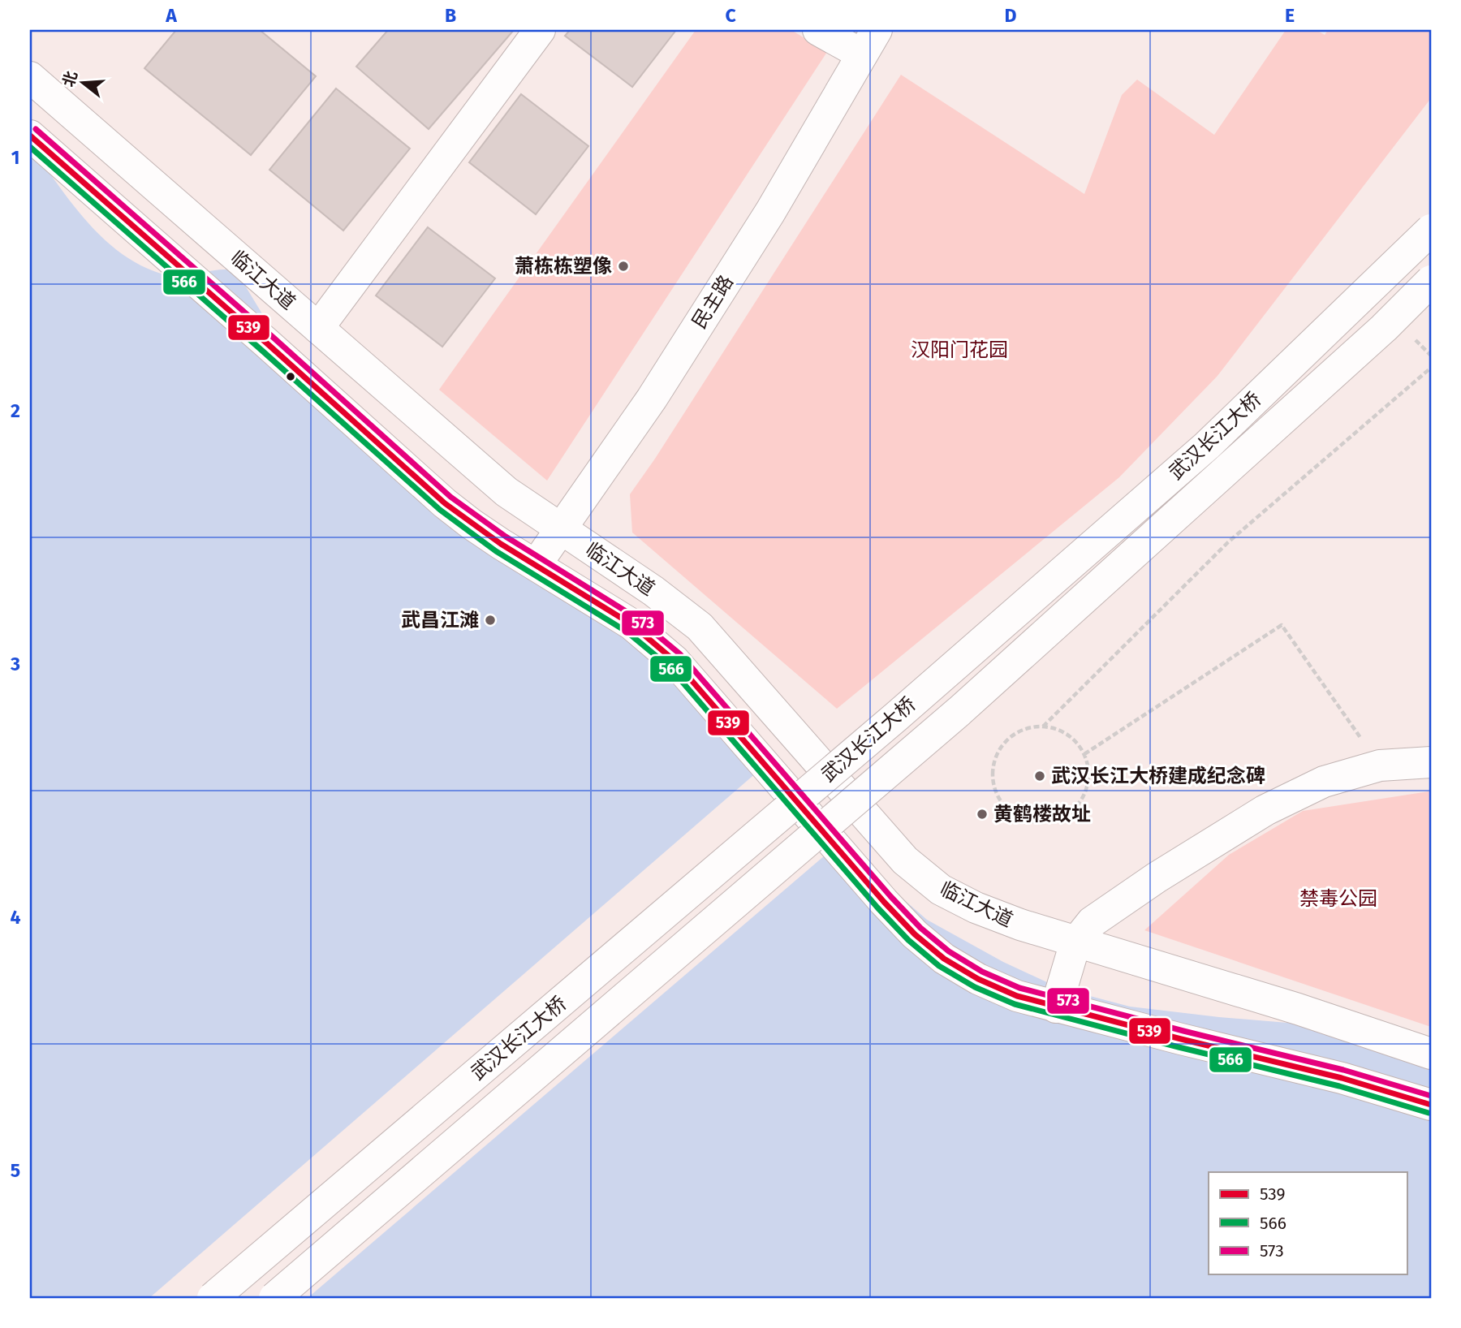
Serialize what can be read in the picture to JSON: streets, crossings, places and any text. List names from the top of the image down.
{
  "streets": {
    "main road": ["临江大道", "民主路", "武汉长江大桥"]
  },
  "crossings": [
    ["临江大道", "民主路"]
  ],
  "parks": ["汉阳门花园", "禁毒公园"],
  "places": [
    "萧栋栋塑像",
    "武昌江滩",
    "武汉长江大桥建成纪念碑",
    "黄鹤楼故址"
  ],
  "lines": ["transit line 573", "transit line 539", "transit line 566"],
  "legend": ["539", "566", "573"],
  "north": "left",
  "grid": {
    "columns": [
      "A",
      "B",
      "C",
      "D",
      "E"
    ],
    "rows": [
      "1",
      "2",
      "3",
      "4",
      "5"
    ]
  }
}
